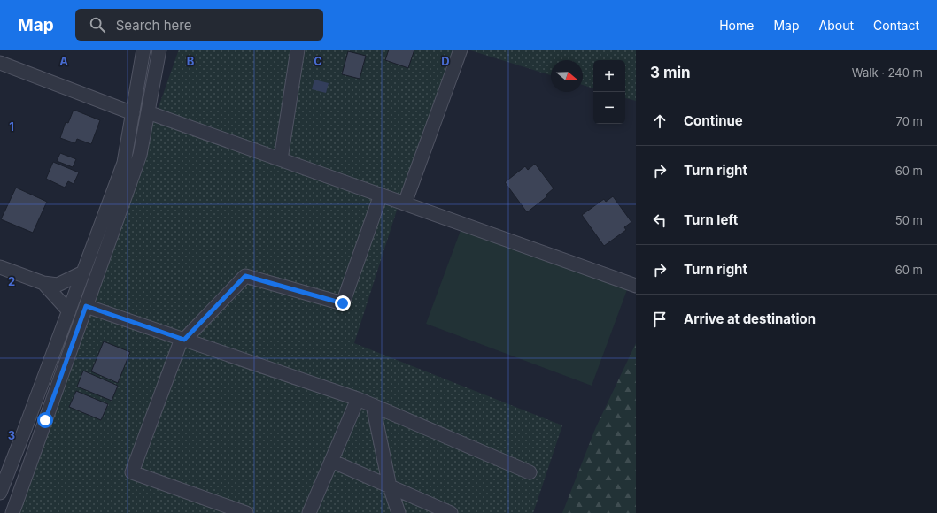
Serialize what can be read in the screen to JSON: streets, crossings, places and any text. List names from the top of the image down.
{
  "north": "right",
  "page": {
    "header": "Map",
    "search": "Search here",
    "nav": [
      "Home",
      "Map",
      "About",
      "Contact"
    ],
    "heading": ["3 min", "Walk · 240 m"],
    "map_buttons": ["+", "−"],
    "list": [
      ["Continue", "70 m"],
      ["Turn right", "60 m"],
      ["Turn left", "50 m"],
      ["Turn right", "60 m"],
      "Arrive at destination"
    ]
  },
  "grid": {
    "columns": [
      "A",
      "B",
      "C",
      "D"
    ],
    "rows": ["1", "2", "3"]
  }
}
